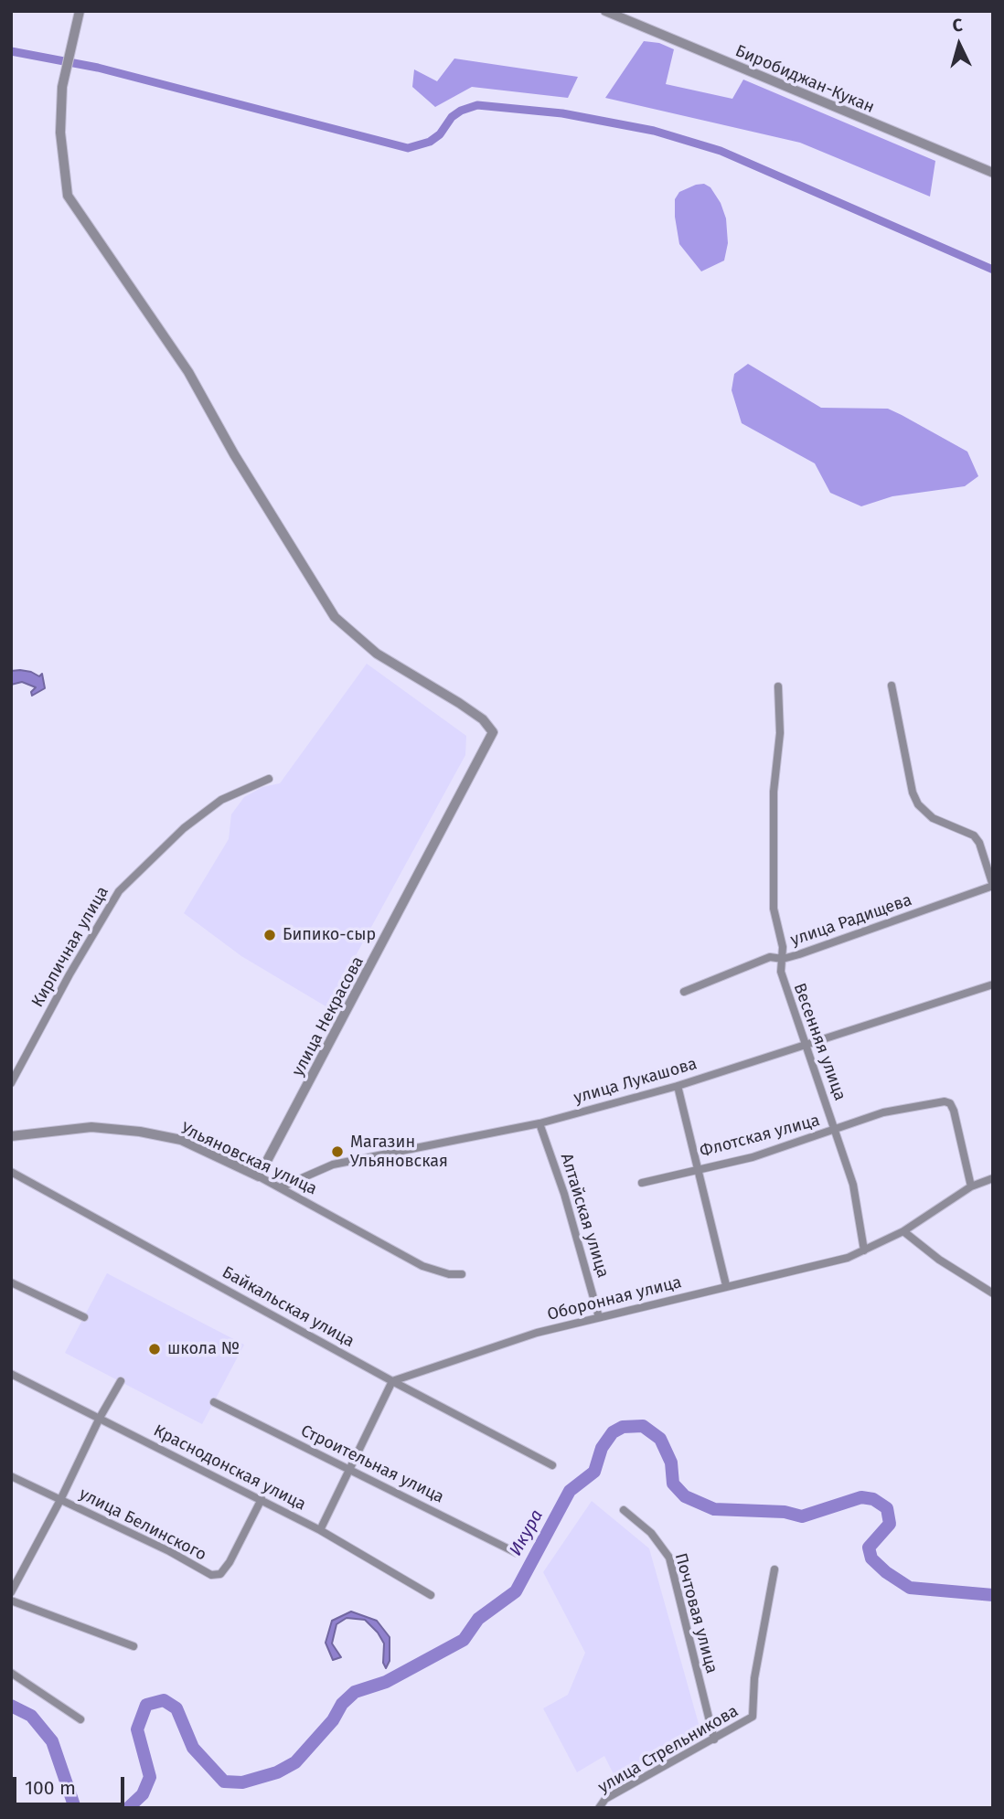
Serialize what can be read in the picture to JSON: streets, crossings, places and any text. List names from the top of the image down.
{
  "streets": {
    "street": [
      "Биробиджан-Кукан",
      "улица Радищева",
      "Кирпичная улица",
      "улица Некрасова",
      "Весенняя улица",
      "улица Лукашова",
      "Флотская улица",
      "Ульяновская улица",
      "Алтайская улица",
      "Оборонная улица",
      "Байкальская улица",
      "Строительная улица",
      "Краснодонская улица",
      "улица Белинского",
      "Почтовая улица",
      "улица Стрельникова"
    ]
  },
  "crossings": [
    ["улица Радищева", "Весенняя улица"],
    ["улица Некрасова", "Ульяновская улица"],
    ["Весенняя улица", "улица Лукашова"],
    ["Весенняя улица", "Флотская улица"],
    ["Весенняя улица", "Оборонная улица"],
    ["улица Лукашова", "Ульяновская улица"],
    ["улица Лукашова", "Алтайская улица"],
    ["Флотская улица", "Оборонная улица"],
    ["Алтайская улица", "Оборонная улица"],
    ["Оборонная улица", "Байкальская улица"],
    ["Краснодонская улица", "улица Белинского"],
    ["Почтовая улица", "улица Стрельникова"]
  ],
  "water": ["Икура"],
  "places": ["Бипико-сыр", "Магазин Ульяновская", "школа №"],
  "scale_bar": "100 m",
  "north": "top"
}
